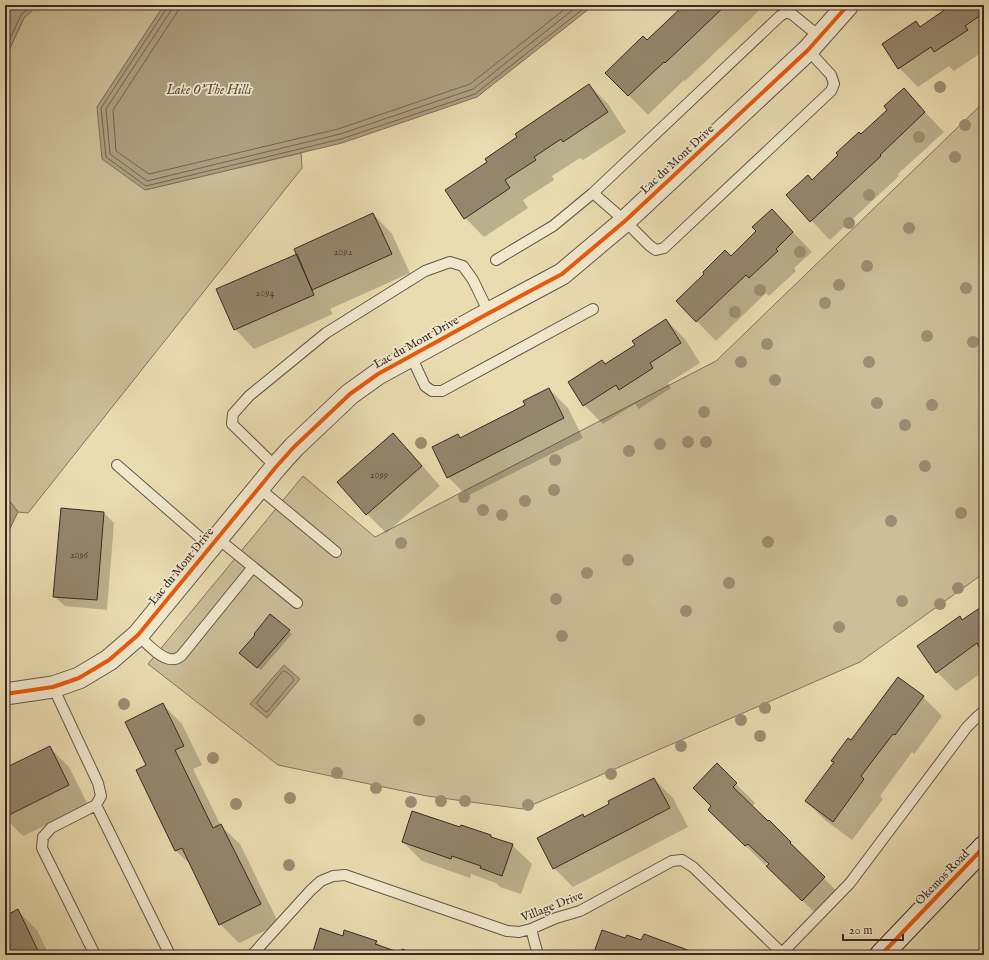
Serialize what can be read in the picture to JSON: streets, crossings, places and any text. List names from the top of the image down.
{
  "streets": {
    "street": ["Lac du Mont Drive", "Okemos Road"],
    "lane": ["Village Drive"]
  },
  "water": ["Lake O'The Hills"],
  "house_numbers": [
    "2092",
    "2094",
    "2099",
    "2096"
  ],
  "scale_bar": "20 m"
}
